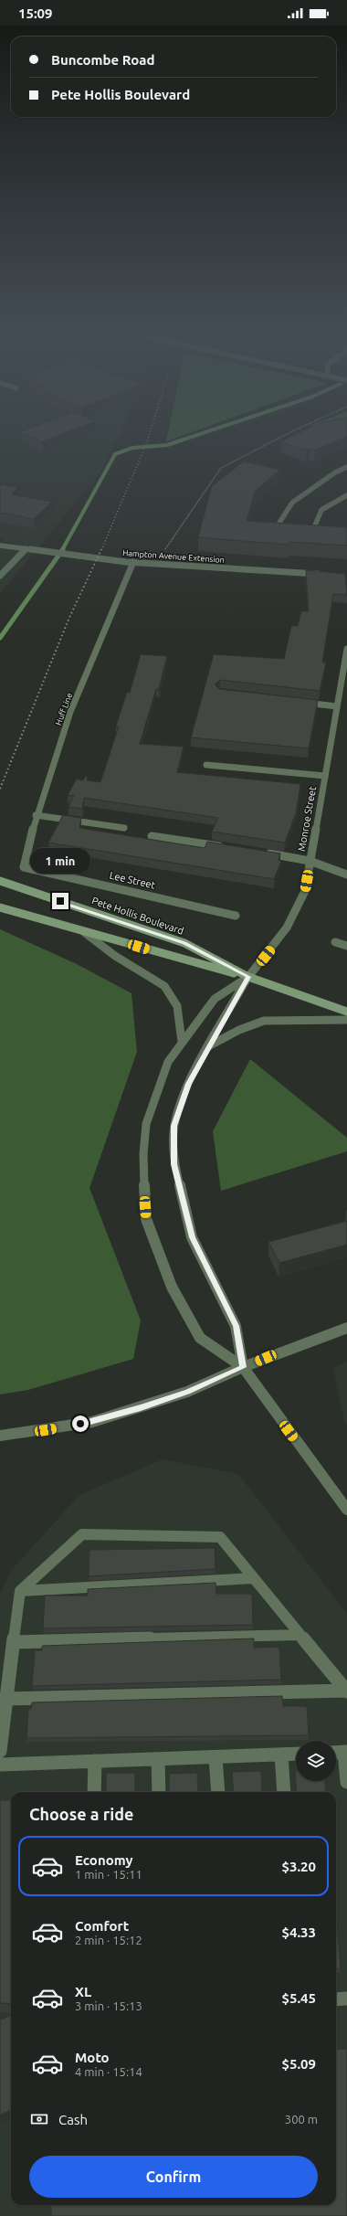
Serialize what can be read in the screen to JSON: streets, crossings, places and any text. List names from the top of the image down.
{
  "streets": {
    "main road": ["Pete Hollis Boulevard"],
    "street": [
      "Hampton Avenue Extension",
      "Huff Line",
      "Monroe Street",
      "Lee Street"
    ]
  },
  "crossings": [
    ["Hampton Avenue Extension", "Huff Line"],
    ["Huff Line", "Lee Street"],
    ["Monroe Street", "Pete Hollis Boulevard"]
  ],
  "page": {
    "status": "15:09",
    "banner": ["Buncombe Road", "Pete Hollis Boulevard"],
    "bubble": "1 min",
    "heading": "Choose a ride",
    "list": [
      {
        "name": "Economy",
        "note": "1 min · 15:11",
        "value": "$3.20"
      },
      {
        "name": "Comfort",
        "note": "2 min · 15:12",
        "value": "$4.33"
      },
      {
        "name": "XL",
        "note": "3 min · 15:13",
        "value": "$5.45"
      },
      {
        "name": "Moto",
        "note": "4 min · 15:14",
        "value": "$5.09"
      }
    ],
    "pay": ["Cash", "300 m"],
    "buttons": "Confirm"
  }
}
